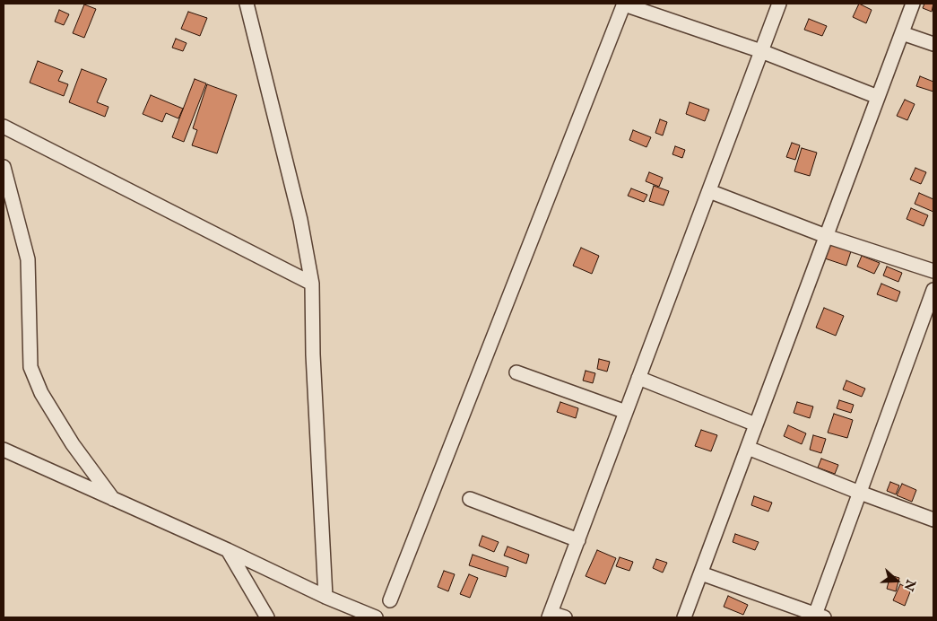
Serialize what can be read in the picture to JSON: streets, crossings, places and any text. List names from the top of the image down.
{
  "north": "right"
}
